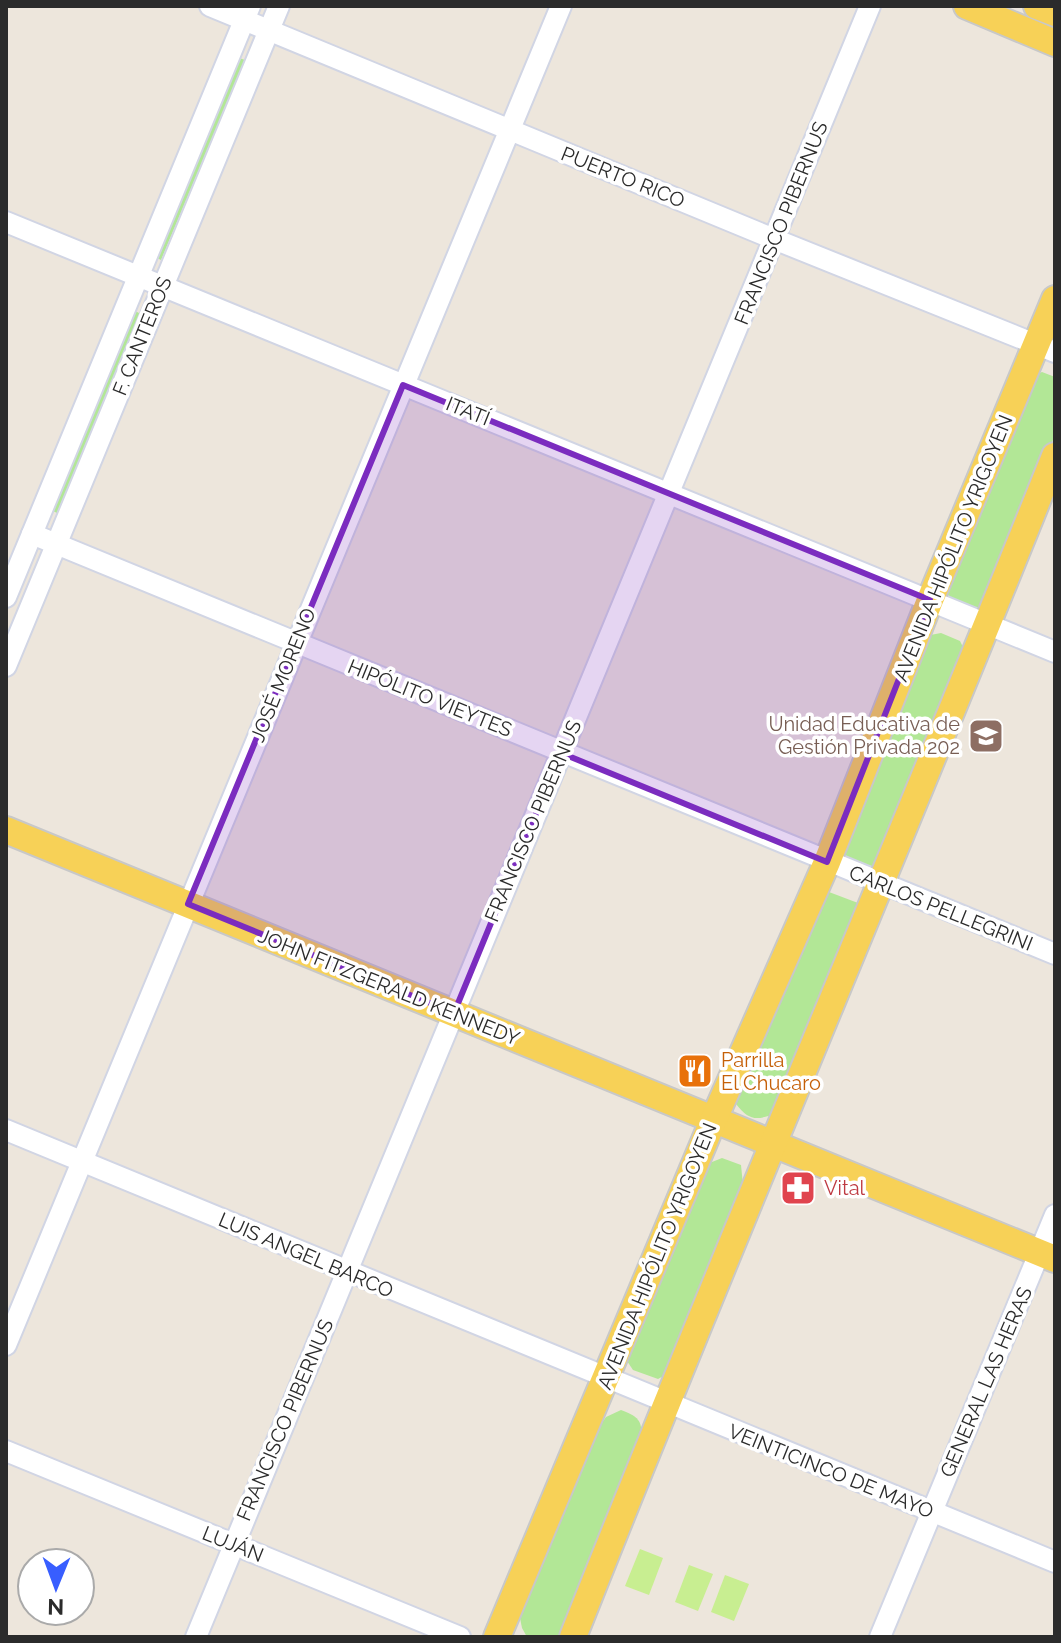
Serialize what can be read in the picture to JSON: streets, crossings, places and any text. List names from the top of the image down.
{
  "streets": {
    "main road": ["AVENIDA HIPÓLITO YRIGOYEN", "JOHN FITZGERALD KENNEDY"],
    "street": [
      "PUERTO RICO",
      "FRANCISCO PIBERNUS",
      "F. CANTEROS",
      "ITATÍ",
      "JOSÉ MORENO",
      "HIPÓLITO VIEYTES",
      "CARLOS PELLEGRINI",
      "LUIS ANGEL BARCO",
      "GENERAL LAS HERAS",
      "VEINTICINCO DE MAYO",
      "LUJÁN"
    ]
  },
  "crossings": [
    ["PUERTO RICO", "FRANCISCO PIBERNUS"],
    ["PUERTO RICO", "F. CANTEROS"],
    ["PUERTO RICO", "AVENIDA HIPÓLITO YRIGOYEN"],
    ["PUERTO RICO", "JOSÉ MORENO"],
    ["FRANCISCO PIBERNUS", "ITATÍ"],
    ["FRANCISCO PIBERNUS", "HIPÓLITO VIEYTES"],
    ["FRANCISCO PIBERNUS", "JOHN FITZGERALD KENNEDY"],
    ["FRANCISCO PIBERNUS", "LUIS ANGEL BARCO"],
    ["FRANCISCO PIBERNUS", "LUJÁN"],
    ["F. CANTEROS", "ITATÍ"],
    ["F. CANTEROS", "HIPÓLITO VIEYTES"],
    ["ITATÍ", "AVENIDA HIPÓLITO YRIGOYEN"],
    ["ITATÍ", "JOSÉ MORENO"],
    ["AVENIDA HIPÓLITO YRIGOYEN", "HIPÓLITO VIEYTES"],
    ["AVENIDA HIPÓLITO YRIGOYEN", "CARLOS PELLEGRINI"],
    ["AVENIDA HIPÓLITO YRIGOYEN", "JOHN FITZGERALD KENNEDY"],
    ["AVENIDA HIPÓLITO YRIGOYEN", "LUIS ANGEL BARCO"],
    ["AVENIDA HIPÓLITO YRIGOYEN", "VEINTICINCO DE MAYO"],
    ["JOSÉ MORENO", "HIPÓLITO VIEYTES"],
    ["JOSÉ MORENO", "JOHN FITZGERALD KENNEDY"],
    ["JOSÉ MORENO", "LUIS ANGEL BARCO"],
    ["HIPÓLITO VIEYTES", "CARLOS PELLEGRINI"],
    ["JOHN FITZGERALD KENNEDY", "GENERAL LAS HERAS"],
    ["LUIS ANGEL BARCO", "VEINTICINCO DE MAYO"],
    ["GENERAL LAS HERAS", "VEINTICINCO DE MAYO"]
  ],
  "places": {
    "school or university": ["Unidad Educativa de Gestión Privada 202"],
    "restaurant": ["Parrilla El Chucaro"],
    "pharmacy": ["Vital"]
  },
  "north": "bottom"
}
